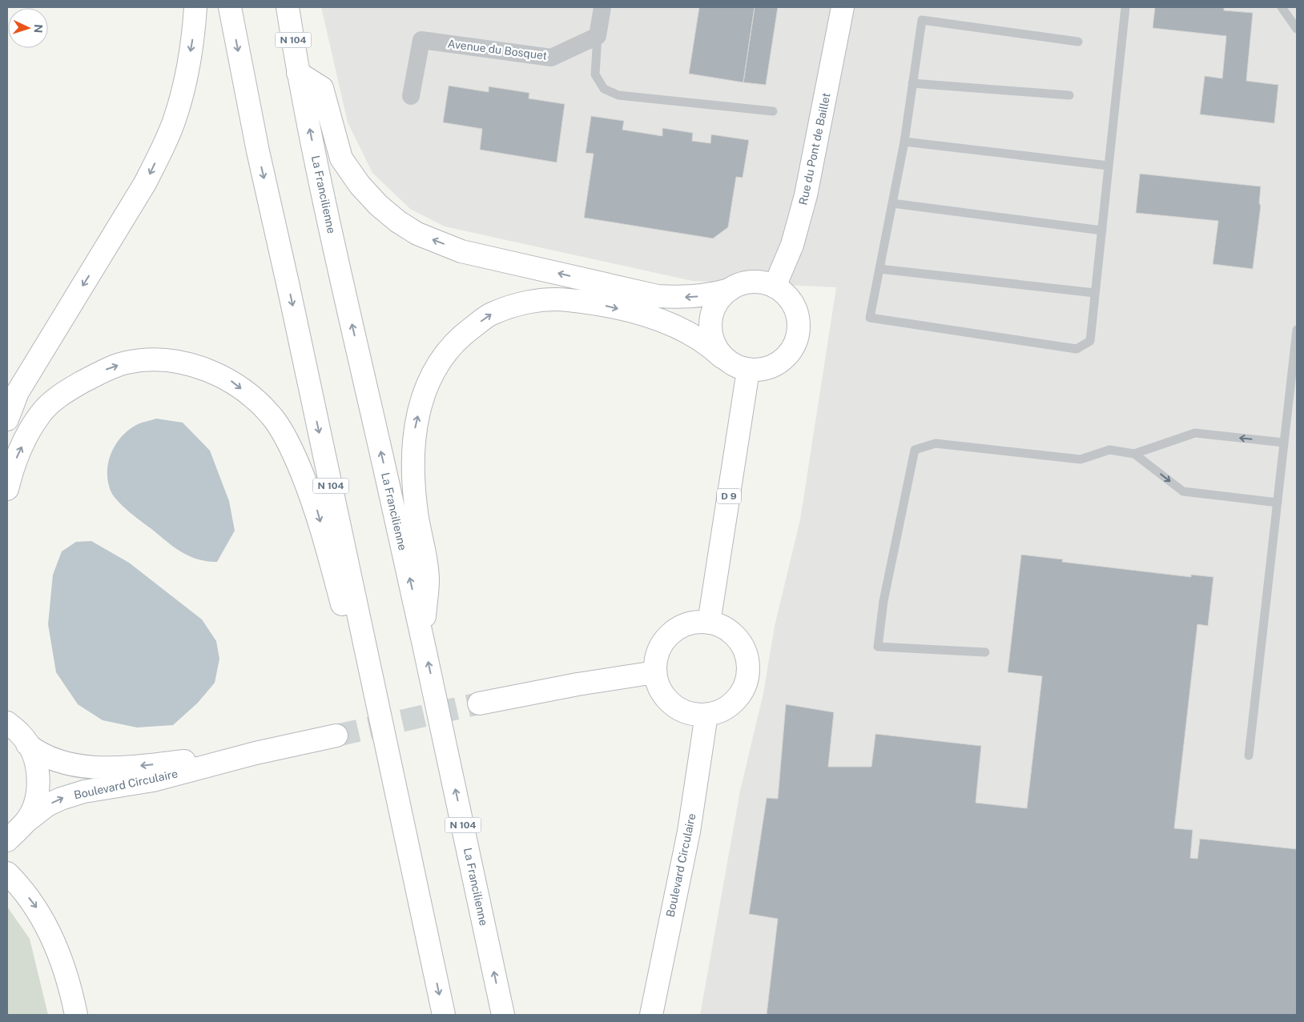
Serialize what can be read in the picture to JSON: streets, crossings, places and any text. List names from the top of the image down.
{
  "streets": {
    "main road": [
      "N 104",
      "Rue du Pont de Baillet",
      "La Francilienne",
      "D 9",
      "Boulevard Circulaire"
    ],
    "street": ["Avenue du Bosquet"]
  },
  "crossings": [
    ["Rue du Pont de Baillet", "D 9"],
    ["D 9", "Boulevard Circulaire"]
  ],
  "north": "right"
}
